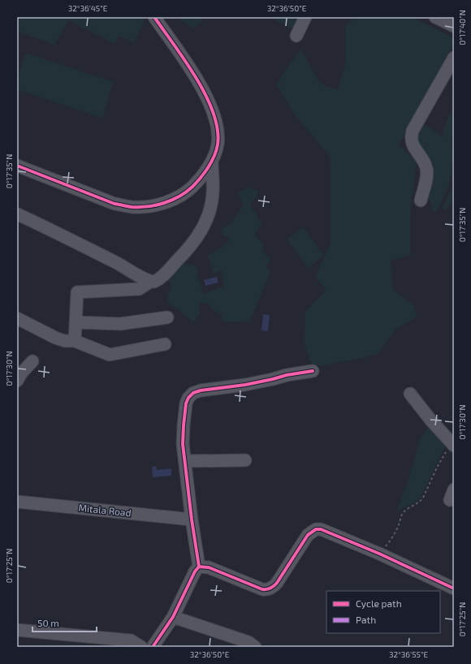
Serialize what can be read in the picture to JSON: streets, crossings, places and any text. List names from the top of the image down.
{
  "streets": {
    "street": ["Mitala Road"]
  },
  "legend": ["Cycle path", "Path"],
  "scale_bar": "50 m",
  "coordinates": [
    "32°36'45\"E",
    "32°36'50\"E",
    "0°17'40\"N",
    "0°17'35\"N",
    "0°17'30\"N",
    "0°17'25\"N",
    "32°36'55\"E"
  ]
}
